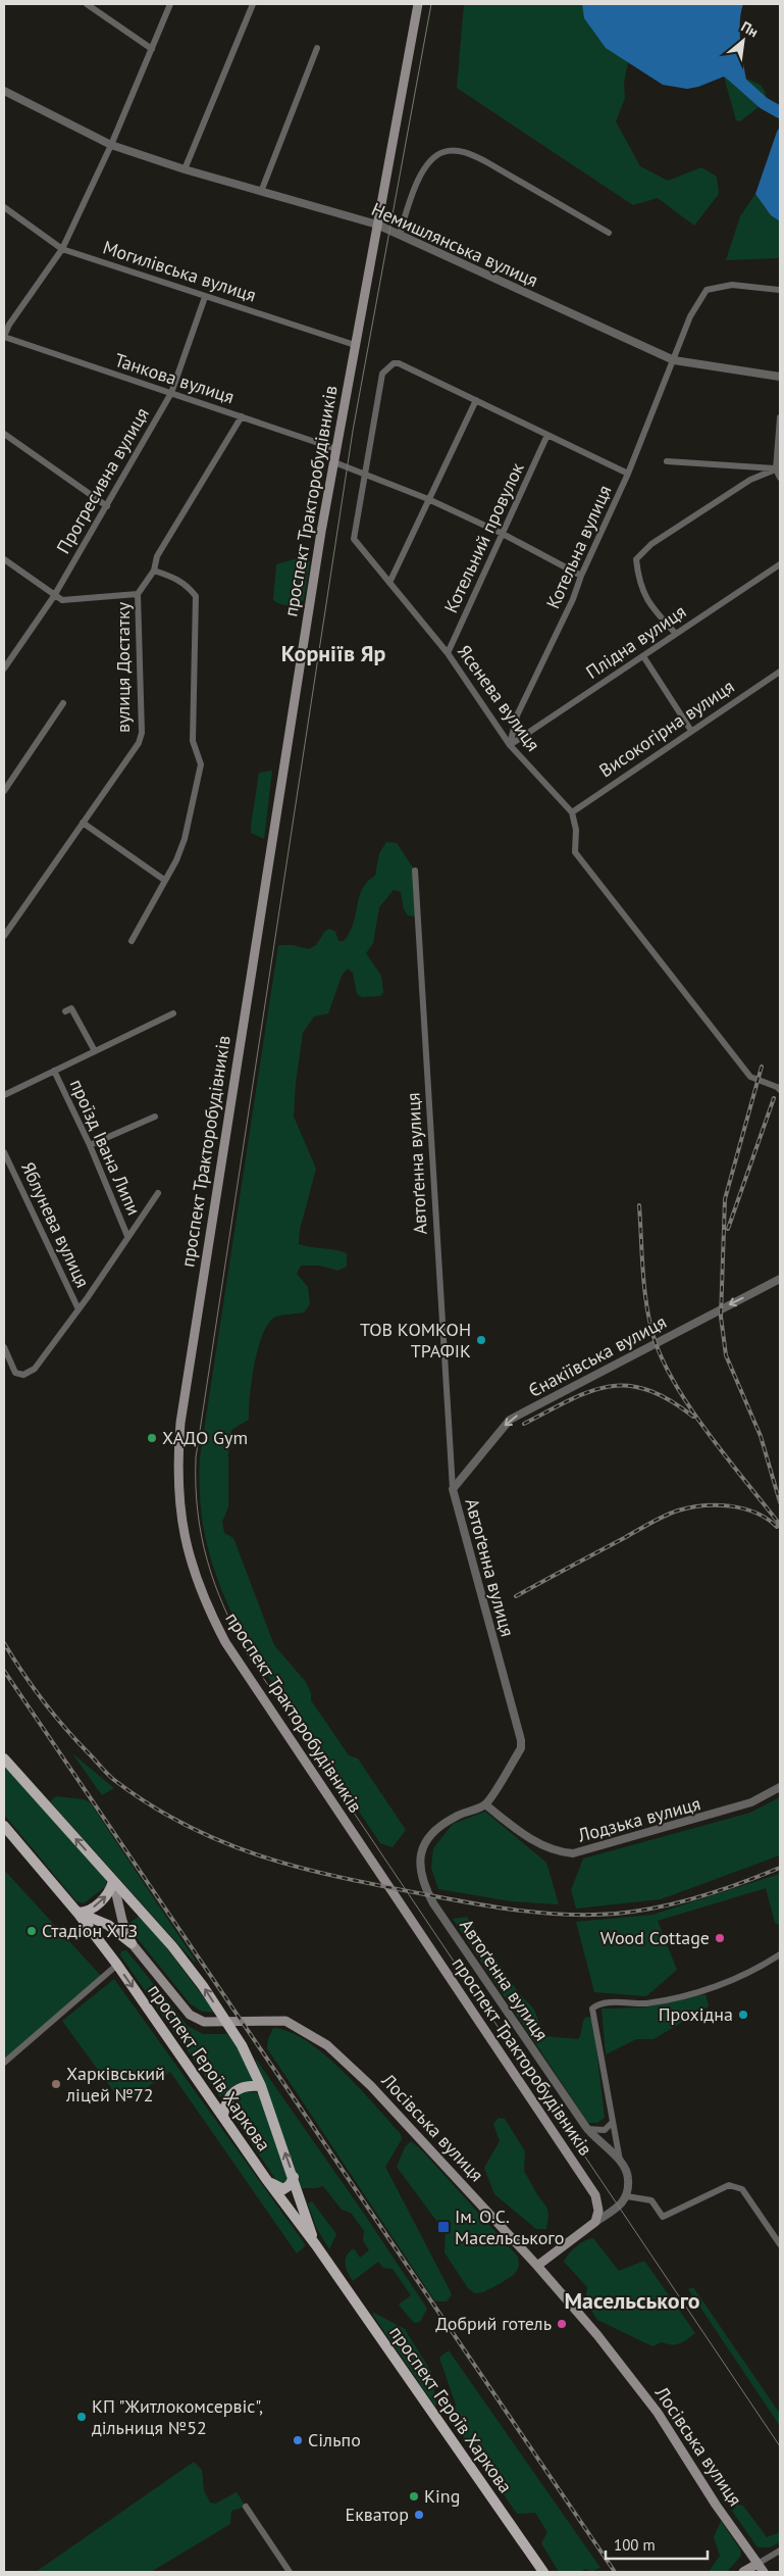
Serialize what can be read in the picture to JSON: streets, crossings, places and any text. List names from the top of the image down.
{
  "streets": {
    "main road": ["проспект Тракторобудівників", "проспект Героїв Харкова", "Лосівська вулиця"],
    "street": [
      "Немишлянська вулиця",
      "Могилівська вулиця",
      "Танкова вулиця",
      "Прогресивна вулиця",
      "Котельний провулок",
      "Котельна вулиця",
      "Плідна вулиця",
      "вулиця Достатку",
      "Ясенева вулиця",
      "Високогірна вулиця",
      "проїзд Івана Липи",
      "Автоґенна вулиця",
      "Яблунева вулиця",
      "Єнакіївська вулиця",
      "Лодзька вулиця"
    ]
  },
  "crossings": [
    ["Немишлянська вулиця", "проспект Тракторобудівників"],
    ["Немишлянська вулиця", "Котельна вулиця"],
    ["Могилівська вулиця", "Прогресивна вулиця"],
    ["Могилівська вулиця", "проспект Тракторобудівників"],
    ["Танкова вулиця", "Прогресивна вулиця"],
    ["Танкова вулиця", "проспект Тракторобудівників"],
    ["Танкова вулиця", "вулиця Достатку"],
    ["Котельний провулок", "Ясенева вулиця"],
    ["Котельна вулиця", "Плідна вулиця"],
    ["Котельна вулиця", "Ясенева вулиця"],
    ["Плідна вулиця", "Ясенева вулиця"],
    ["Ясенева вулиця", "Високогірна вулиця"],
    ["проїзд Івана Липи", "Яблунева вулиця"],
    ["Автоґенна вулиця", "Єнакіївська вулиця"],
    ["Автоґенна вулиця", "Лодзька вулиця"],
    ["проспект Героїв Харкова", "Лосівська вулиця"]
  ],
  "one_way": ["Єнакіївська вулиця"],
  "districts": ["Корніїв Яр", "Масельського"],
  "places": {
    "other": [
      "ТОВ КОМКОН ТРАФІК",
      "ХАДО Gym",
      "Стадіон ХТЗ",
      "Wood Cottage",
      "Прохідна",
      "Харківський ліцей №72",
      "Добрий готель",
      "КП \"Житлокомсервіс\", дільниця №52",
      "Сільпо",
      "King",
      "Екватор"
    ],
    "transit": ["Ім. О.С. Масельського"]
  },
  "scale_bar": "100 m",
  "north": "top right"
}
